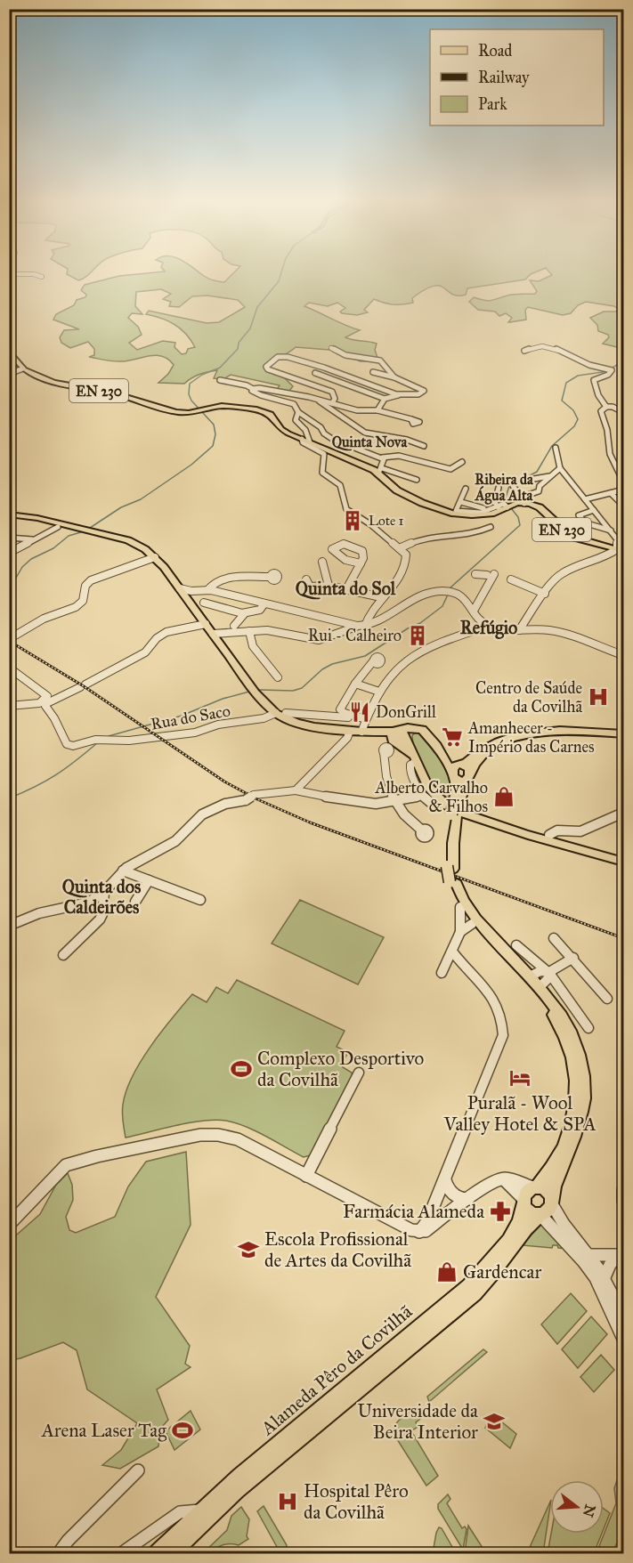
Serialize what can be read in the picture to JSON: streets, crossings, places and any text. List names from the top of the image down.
{
  "streets": {
    "main road": ["EN 230", "Alameda Pêro da Covilhã"],
    "street": ["Rua do Saco"]
  },
  "districts": [
    "Quinta Nova",
    "Ribeira da Água Alta",
    "Quinta do Sol",
    "Refúgio",
    "Quinta dos Caldeirões"
  ],
  "places": {
    "building": ["Lote 1", "Rui - Calheiro"],
    "hospital": ["Centro de Saúde da Covilhã", "Hospital Pêro da Covilhã"],
    "restaurant": ["DonGrill"],
    "supermarket": ["Amanhecer - Império das Carnes"],
    "shop": ["Alberto Carvalho & Filhos", "Gardencar"],
    "sports": ["Complexo Desportivo da Covilhã", "Arena Laser Tag"],
    "hotel": ["Puralã - Wool Valley Hotel & SPA"],
    "pharmacy": ["Farmácia Alameda"],
    "school or university": ["Escola Profissional de Artes da Covilhã", "Universidade da Beira Interior"]
  },
  "legend": ["Road", "Railway", "Park"],
  "north": "right"
}
